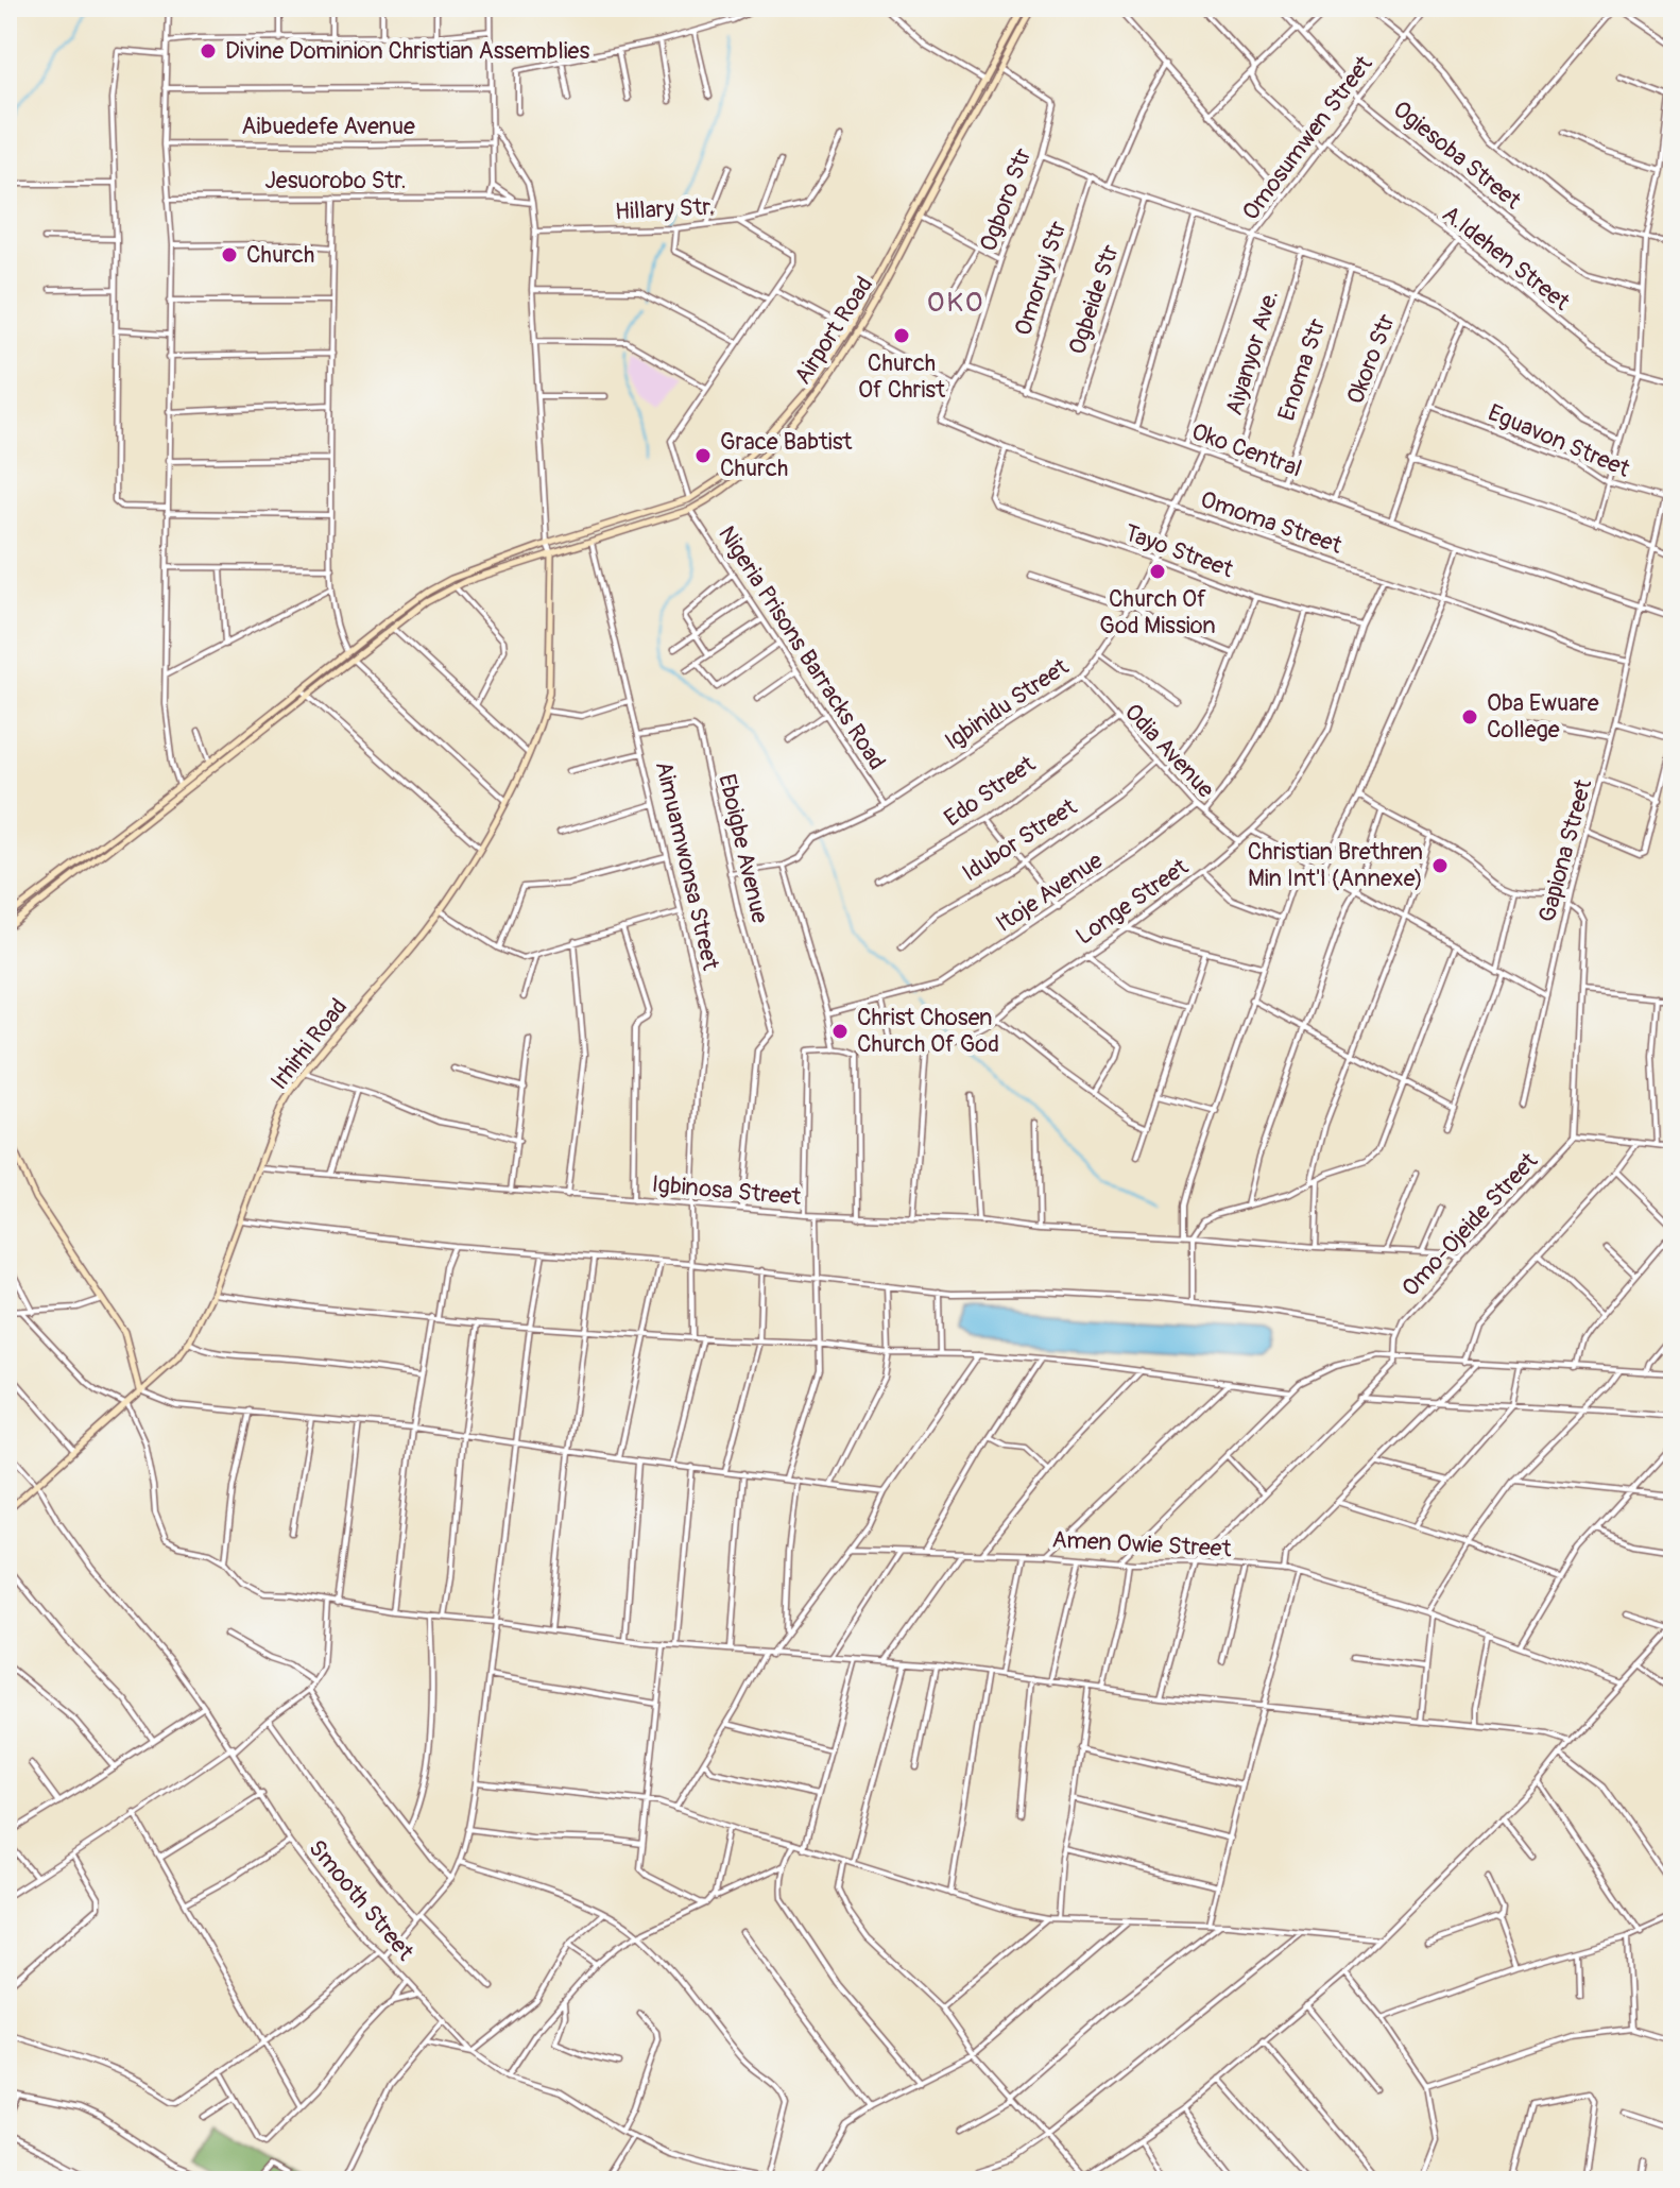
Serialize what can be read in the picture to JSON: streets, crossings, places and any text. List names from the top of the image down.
{
  "streets": {
    "main road": ["Airport Road", "Irhirhi Road"],
    "street": [
      "Aibuedefe Avenue",
      "Omosumwen Street",
      "Ogiesoba Street",
      "Jesuorobo Str.",
      "Ogboro Str",
      "Hillary Str.",
      "A.Idehen Street",
      "Omoruyi Str",
      "Ogbeide Str",
      "Aiyanyor Ave.",
      "Okoro Str",
      "Enoma Str",
      "Eguavon Street",
      "Oko Central",
      "Omoma Street",
      "Tayo Street",
      "Nigeria Prisons Barracks Road",
      "Igbinidu Street",
      "Odia Avenue",
      "Edo Street",
      "Idubor Street",
      "Eboigbe Avenue",
      "Gapiona Street",
      "Aimuamwonsa Street",
      "Itoje Avenue",
      "Longe Street",
      "Igbinosa Street",
      "Omo-Ojeide Street",
      "Amen Owie Street",
      "Smooth Street"
    ]
  },
  "crossings": [
    ["Omosumwen Street", "Ogiesoba Street"],
    ["Omosumwen Street", "A.Idehen Street"],
    ["Omosumwen Street", "Oko Central"],
    ["Ogboro Str", "Airport Road"],
    ["Ogboro Str", "Oko Central"],
    ["A.Idehen Street", "Okoro Str"],
    ["Omoruyi Str", "Oko Central"],
    ["Ogbeide Str", "Oko Central"],
    ["Airport Road", "Nigeria Prisons Barracks Road"],
    ["Airport Road", "Aimuamwonsa Street"],
    ["Airport Road", "Irhirhi Road"],
    ["Aiyanyor Ave.", "Oko Central"],
    ["Okoro Str", "Oko Central"],
    ["Enoma Str", "Oko Central"],
    ["Eguavon Street", "Gapiona Street"],
    ["Oko Central", "Igbinidu Street"],
    ["Oko Central", "Gapiona Street"],
    ["Omoma Street", "Tayo Street"],
    ["Omoma Street", "Igbinidu Street"],
    ["Omoma Street", "Gapiona Street"],
    ["Omoma Street", "Longe Street"],
    ["Tayo Street", "Igbinidu Street"],
    ["Tayo Street", "Longe Street"],
    ["Nigeria Prisons Barracks Road", "Igbinidu Street"],
    ["Igbinidu Street", "Odia Avenue"],
    ["Odia Avenue", "Edo Street"],
    ["Odia Avenue", "Idubor Street"],
    ["Odia Avenue", "Itoje Avenue"],
    ["Odia Avenue", "Longe Street"],
    ["Eboigbe Avenue", "Aimuamwonsa Street"],
    ["Eboigbe Avenue", "Igbinosa Street"],
    ["Aimuamwonsa Street", "Igbinosa Street"],
    ["Longe Street", "Igbinosa Street"],
    ["Irhirhi Road", "Igbinosa Street"],
    ["Irhirhi Road", "Smooth Street"],
    ["Igbinosa Street", "Omo-Ojeide Street"]
  ],
  "districts": ["OKO"],
  "places": [
    "Divine Dominion Christian Assemblies",
    "Church",
    "Church Of Christ",
    "Grace Babtist Church",
    "Church Of God Mission",
    "Oba Ewuare College",
    "Christian Brethren Min Int'l (Annexe)",
    "Christ Chosen Church Of God"
  ]
}
